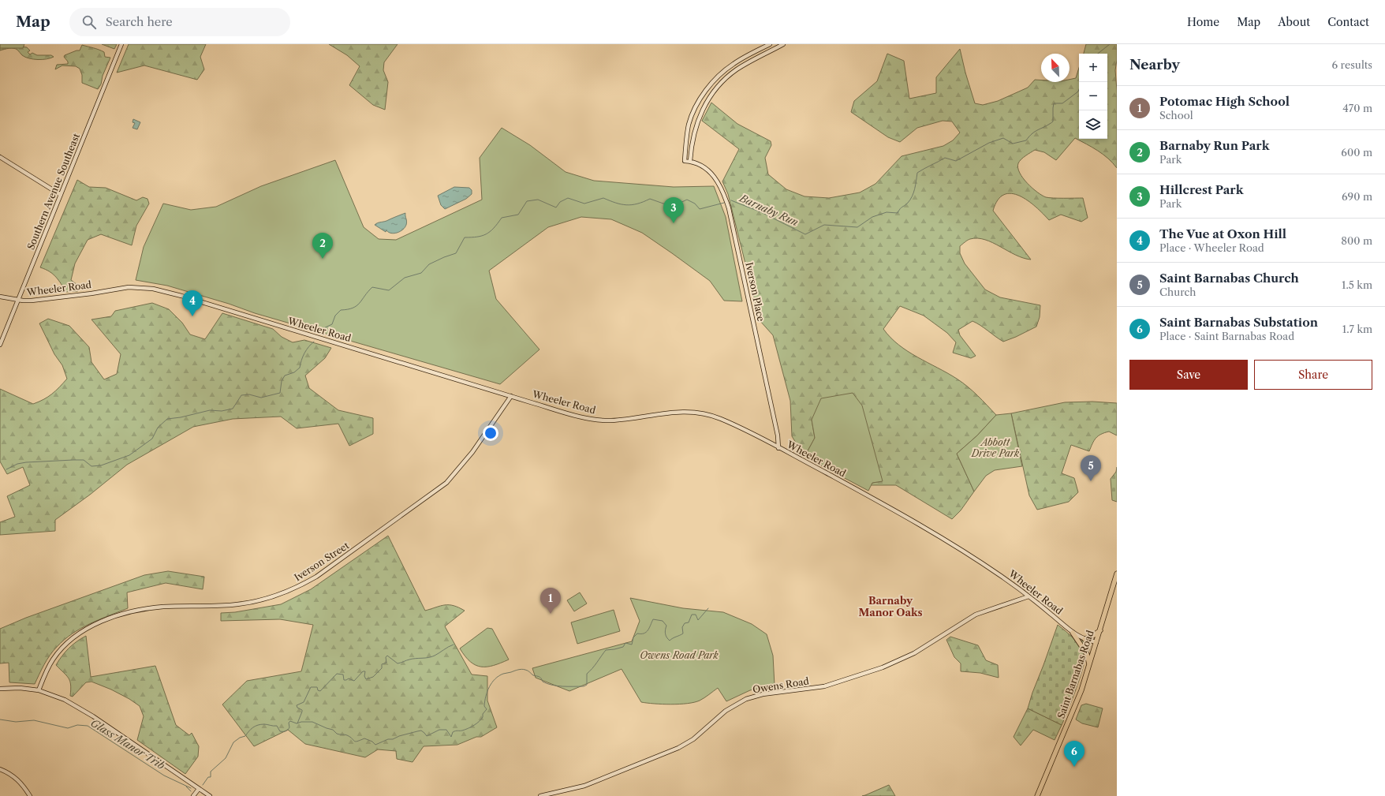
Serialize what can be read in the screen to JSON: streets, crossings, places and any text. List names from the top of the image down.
{
  "streets": {
    "main road": [
      "Southern Avenue Southeast",
      "Wheeler Road",
      "Iverson Place",
      "Iverson Street",
      "Saint Barnabas Road",
      "Owens Road"
    ]
  },
  "crossings": [
    ["Southern Avenue Southeast", "Wheeler Road"],
    ["Wheeler Road", "Iverson Place"],
    ["Wheeler Road", "Iverson Street"],
    ["Wheeler Road", "Saint Barnabas Road"],
    ["Wheeler Road", "Owens Road"]
  ],
  "districts": ["Barnaby Manor Oaks"],
  "water": ["Barnaby Run", "Glass Manor Trib"],
  "parks": ["Abbott Drive Park", "Owens Road Park"],
  "north": "top left",
  "page": {
    "header": "Map",
    "search": "Search here",
    "nav": [
      "Home",
      "Map",
      "About",
      "Contact"
    ],
    "heading": ["Nearby", "6 results"],
    "map_buttons": ["+", "−"],
    "list": [
      {
        "mark": "1",
        "name": "Potomac High School",
        "note": "School",
        "value": "470 m"
      },
      {
        "mark": "2",
        "name": "Barnaby Run Park",
        "note": "Park",
        "value": "600 m"
      },
      {
        "mark": "3",
        "name": "Hillcrest Park",
        "note": "Park",
        "value": "690 m"
      },
      {
        "mark": "4",
        "name": "The Vue at Oxon Hill",
        "note": "Place · Wheeler Road",
        "value": "800 m"
      },
      {
        "mark": "5",
        "name": "Saint Barnabas Church",
        "note": "Church",
        "value": "1.5 km"
      },
      {
        "mark": "6",
        "name": "Saint Barnabas Substation",
        "note": "Place · Saint Barnabas Road",
        "value": "1.7 km"
      }
    ],
    "pins": [
      "3",
      "2",
      "4",
      "5",
      "1",
      "6"
    ],
    "buttons": ["Save", "Share"]
  }
}
